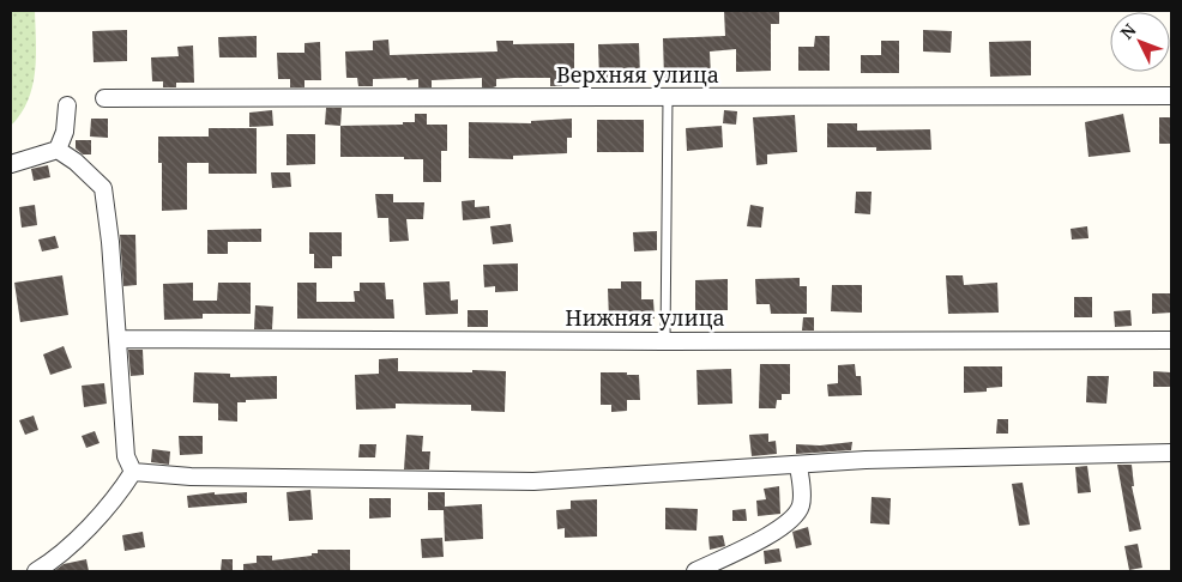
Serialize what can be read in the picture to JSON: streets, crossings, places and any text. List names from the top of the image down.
{
  "streets": {
    "street": ["Верхняя улица", "Нижняя улица"]
  },
  "north": "top left"
}
